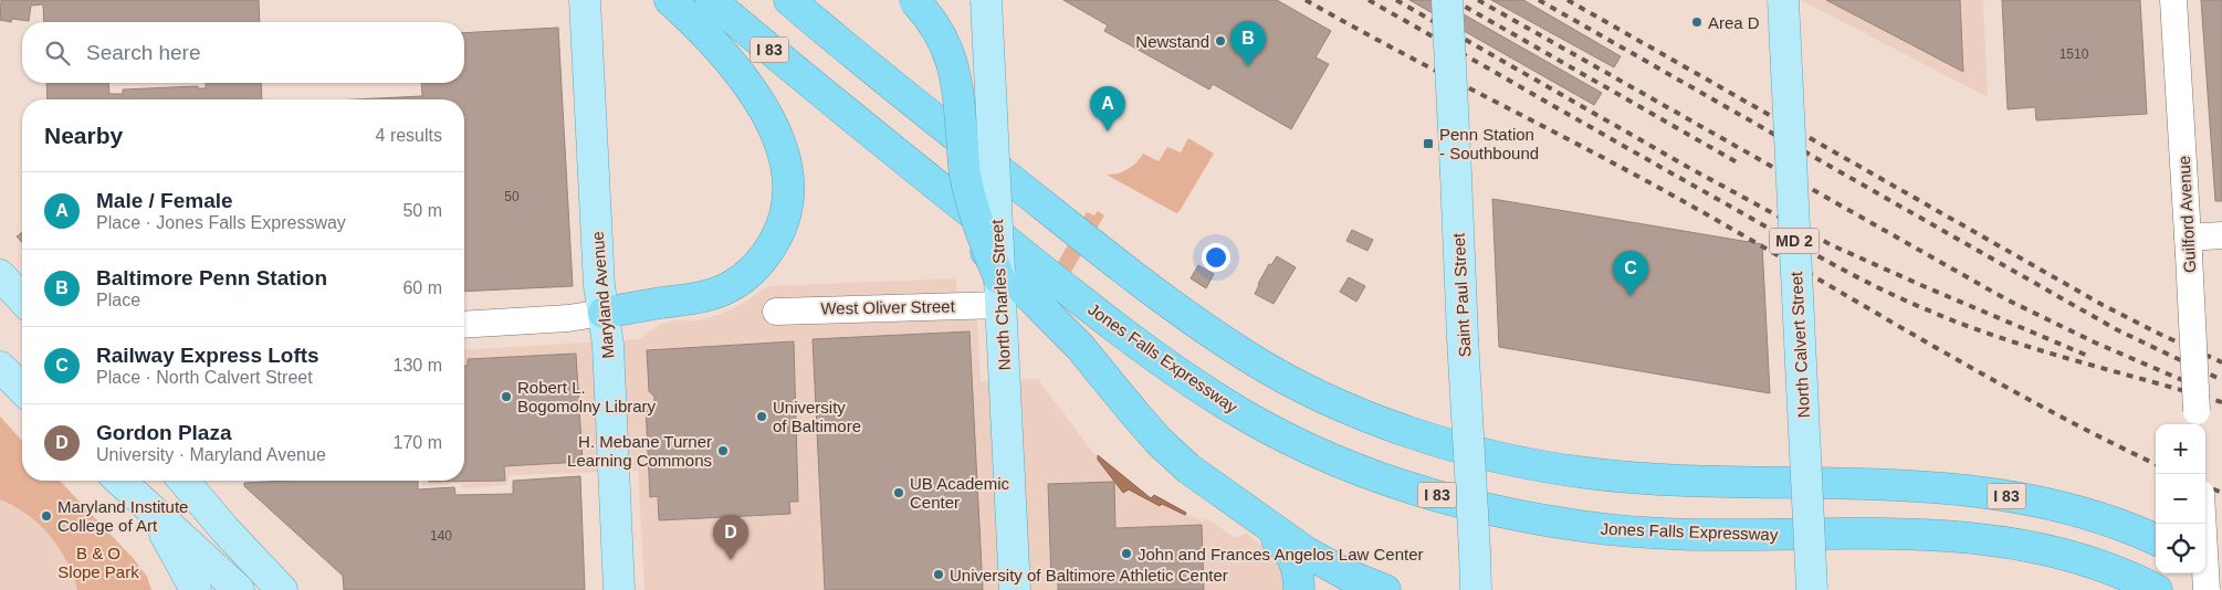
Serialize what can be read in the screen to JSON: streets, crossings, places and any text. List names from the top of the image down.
{
  "streets": {
    "highway": ["I 83", "Jones Falls Expressway"],
    "main road": [
      "MD 2",
      "Maryland Avenue",
      "North Charles Street",
      "Saint Paul Street",
      "North Calvert Street"
    ],
    "street": ["Guilford Avenue", "West Oliver Street"]
  },
  "crossings": [
    ["North Charles Street", "West Oliver Street"]
  ],
  "parks": ["B & O Slope Park"],
  "places": {
    "other": [
      "Area D",
      "Newstand",
      "Robert L. Bogomolny Library",
      "University of Baltimore",
      "H. Mebane Turner Learning Commons",
      "UB Academic Center",
      "Maryland Institute College of Art",
      "John and Frances Angelos Law Center",
      "University of Baltimore Athletic Center"
    ],
    "transit": ["Penn Station - Southbound"]
  },
  "house_numbers": ["1510", "50", "140"],
  "page": {
    "pins": [
      "B",
      "A",
      "C",
      "D"
    ],
    "search": "Search here",
    "heading": ["Nearby", "4 results"],
    "list": [
      {
        "mark": "A",
        "name": "Male / Female",
        "note": "Place · Jones Falls Expressway",
        "value": "50 m"
      },
      {
        "mark": "B",
        "name": "Baltimore Penn Station",
        "note": "Place",
        "value": "60 m"
      },
      {
        "mark": "C",
        "name": "Railway Express Lofts",
        "note": "Place · North Calvert Street",
        "value": "130 m"
      },
      {
        "mark": "D",
        "name": "Gordon Plaza",
        "note": "University · Maryland Avenue",
        "value": "170 m"
      }
    ],
    "map_buttons": ["+", "−"]
  }
}
